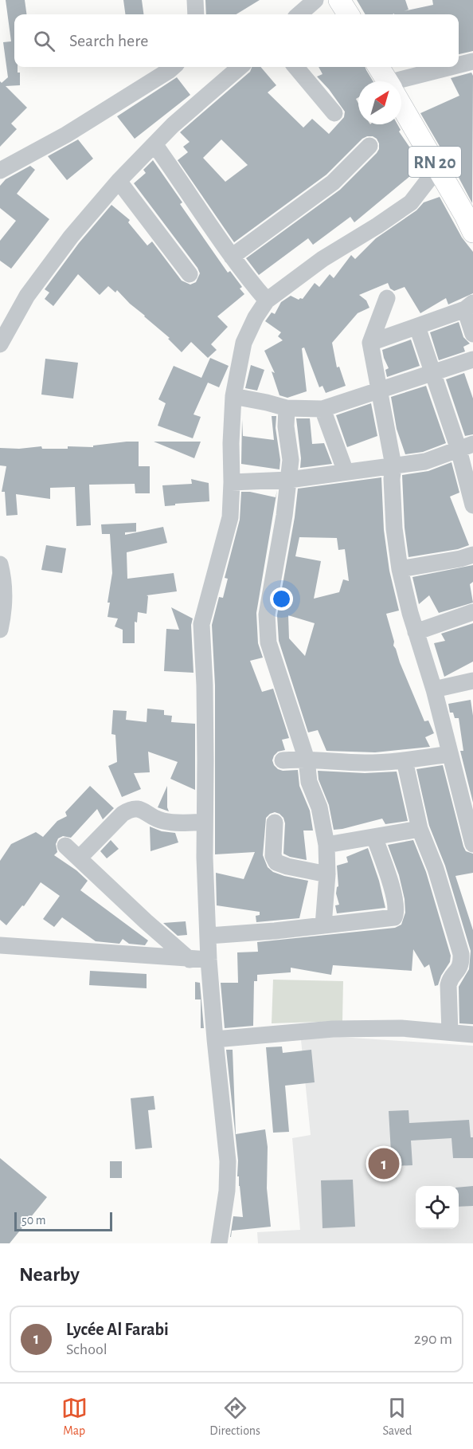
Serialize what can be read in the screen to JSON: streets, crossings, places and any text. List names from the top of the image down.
{
  "streets": {
    "main road": ["RN 20"]
  },
  "scale_bar": "50 m",
  "north": "top right",
  "page": {
    "search": "Search here",
    "pins": "1",
    "scale": "50 m",
    "heading": "Nearby",
    "list": [
      {
        "mark": "1",
        "name": "Lycée Al Farabi",
        "note": "School",
        "value": "290 m"
      }
    ],
    "nav": ["Map", "Directions", "Saved"]
  }
}
